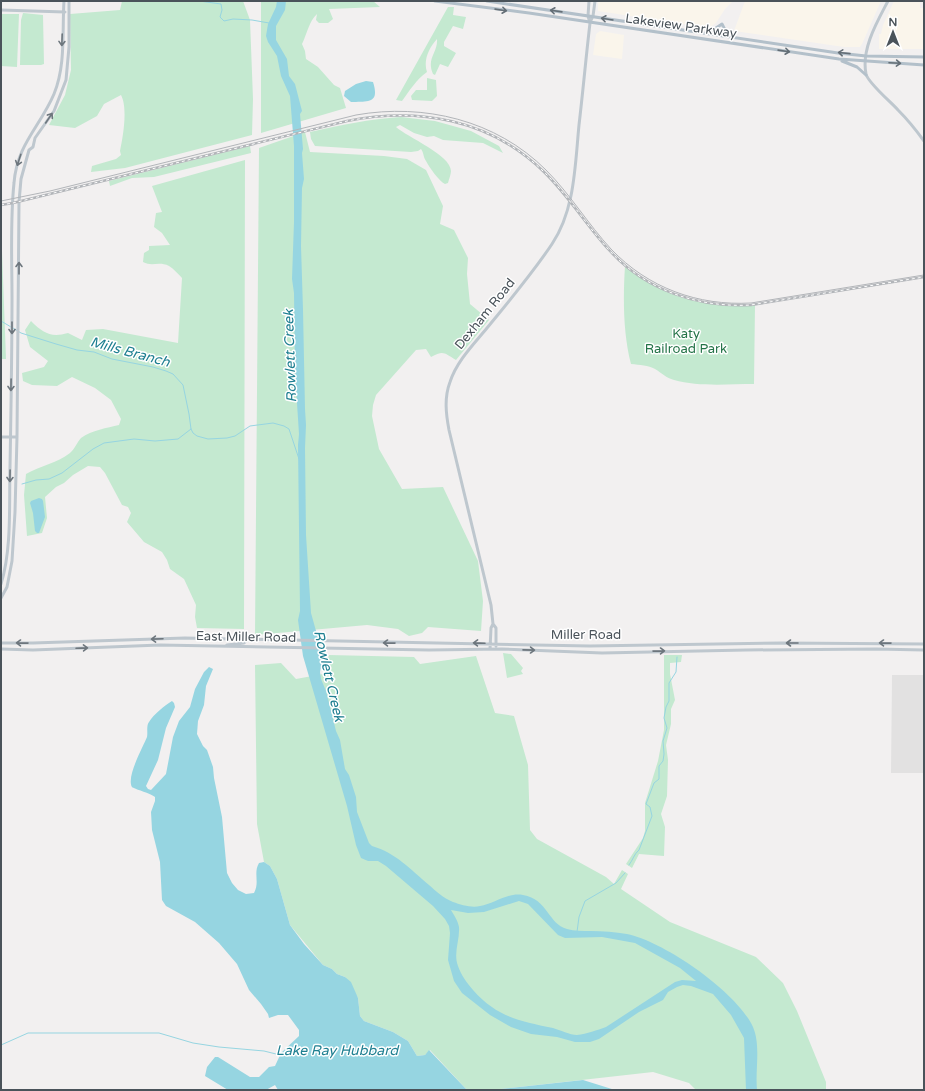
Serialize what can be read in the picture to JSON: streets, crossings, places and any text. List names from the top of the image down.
{
  "streets": {
    "main road": [
      "Lakeview Parkway",
      "Dexham Road",
      "Miller Road",
      "East Miller Road"
    ]
  },
  "crossings": [
    ["Lakeview Parkway", "Dexham Road"],
    ["Dexham Road", "Miller Road"],
    ["Dexham Road", "East Miller Road"],
    ["Miller Road", "East Miller Road"]
  ],
  "water": ["Mills Branch", "Rowlett Creek", "Lake Ray Hubbard"],
  "parks": ["Katy Railroad Park"],
  "north": "top"
}
